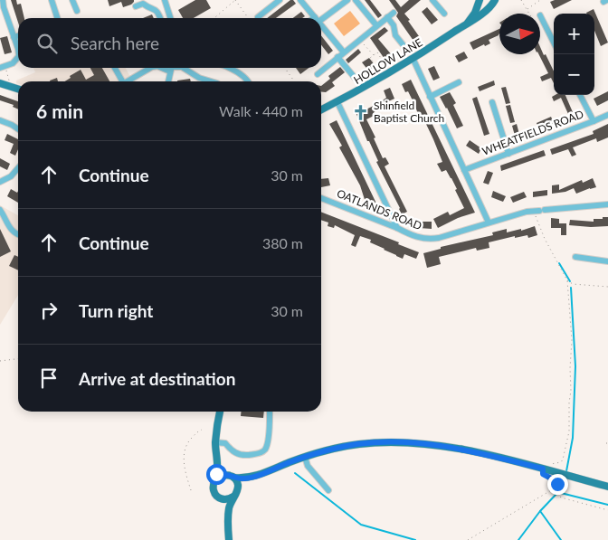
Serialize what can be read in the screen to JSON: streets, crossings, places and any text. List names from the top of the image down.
{
  "streets": {
    "main road": ["HOLLOW LANE"],
    "street": ["WHEATFIELDS ROAD", "OATLANDS ROAD"]
  },
  "places": {
    "church": ["Shinfield Baptist Church"]
  },
  "north": "right",
  "page": {
    "map_buttons": ["+", "−"],
    "search": "Search here",
    "heading": ["6 min", "Walk · 440 m"],
    "list": [
      ["Continue", "30 m"],
      ["Continue", "380 m"],
      ["Turn right", "30 m"],
      "Arrive at destination"
    ]
  }
}
